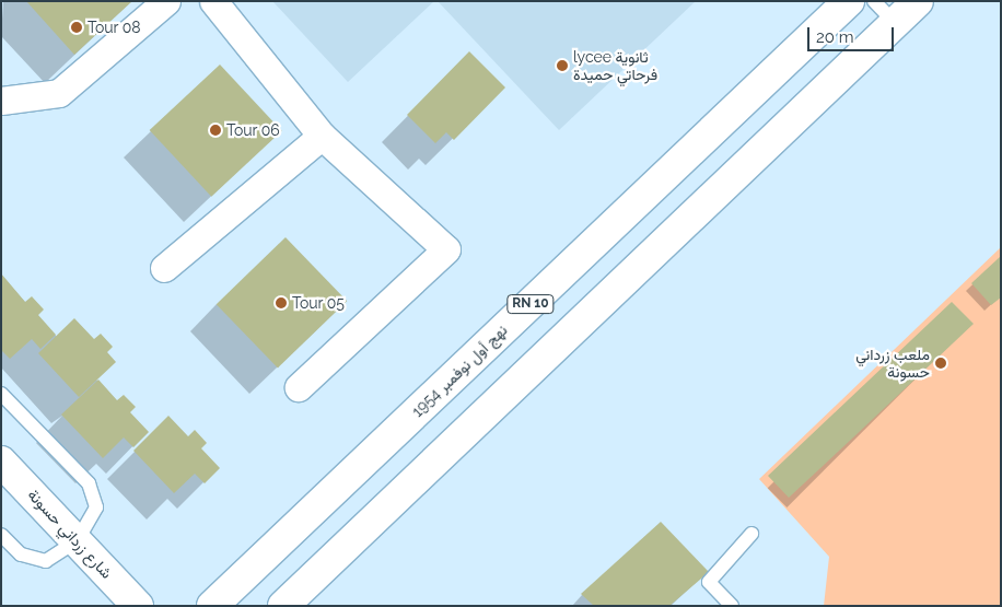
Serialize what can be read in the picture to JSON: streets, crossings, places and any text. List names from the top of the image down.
{
  "streets": {
    "main road": ["RN 10", "نهج أول نوفمبر 1954", "شارع زرداني حسونة"]
  },
  "places": [
    "Tour 08",
    "lycee ثانوية فرحاتي حميدة",
    "Tour 06",
    "Tour 05",
    "ملعب زرداني حسونة"
  ],
  "scale_bar": "20 m"
}
